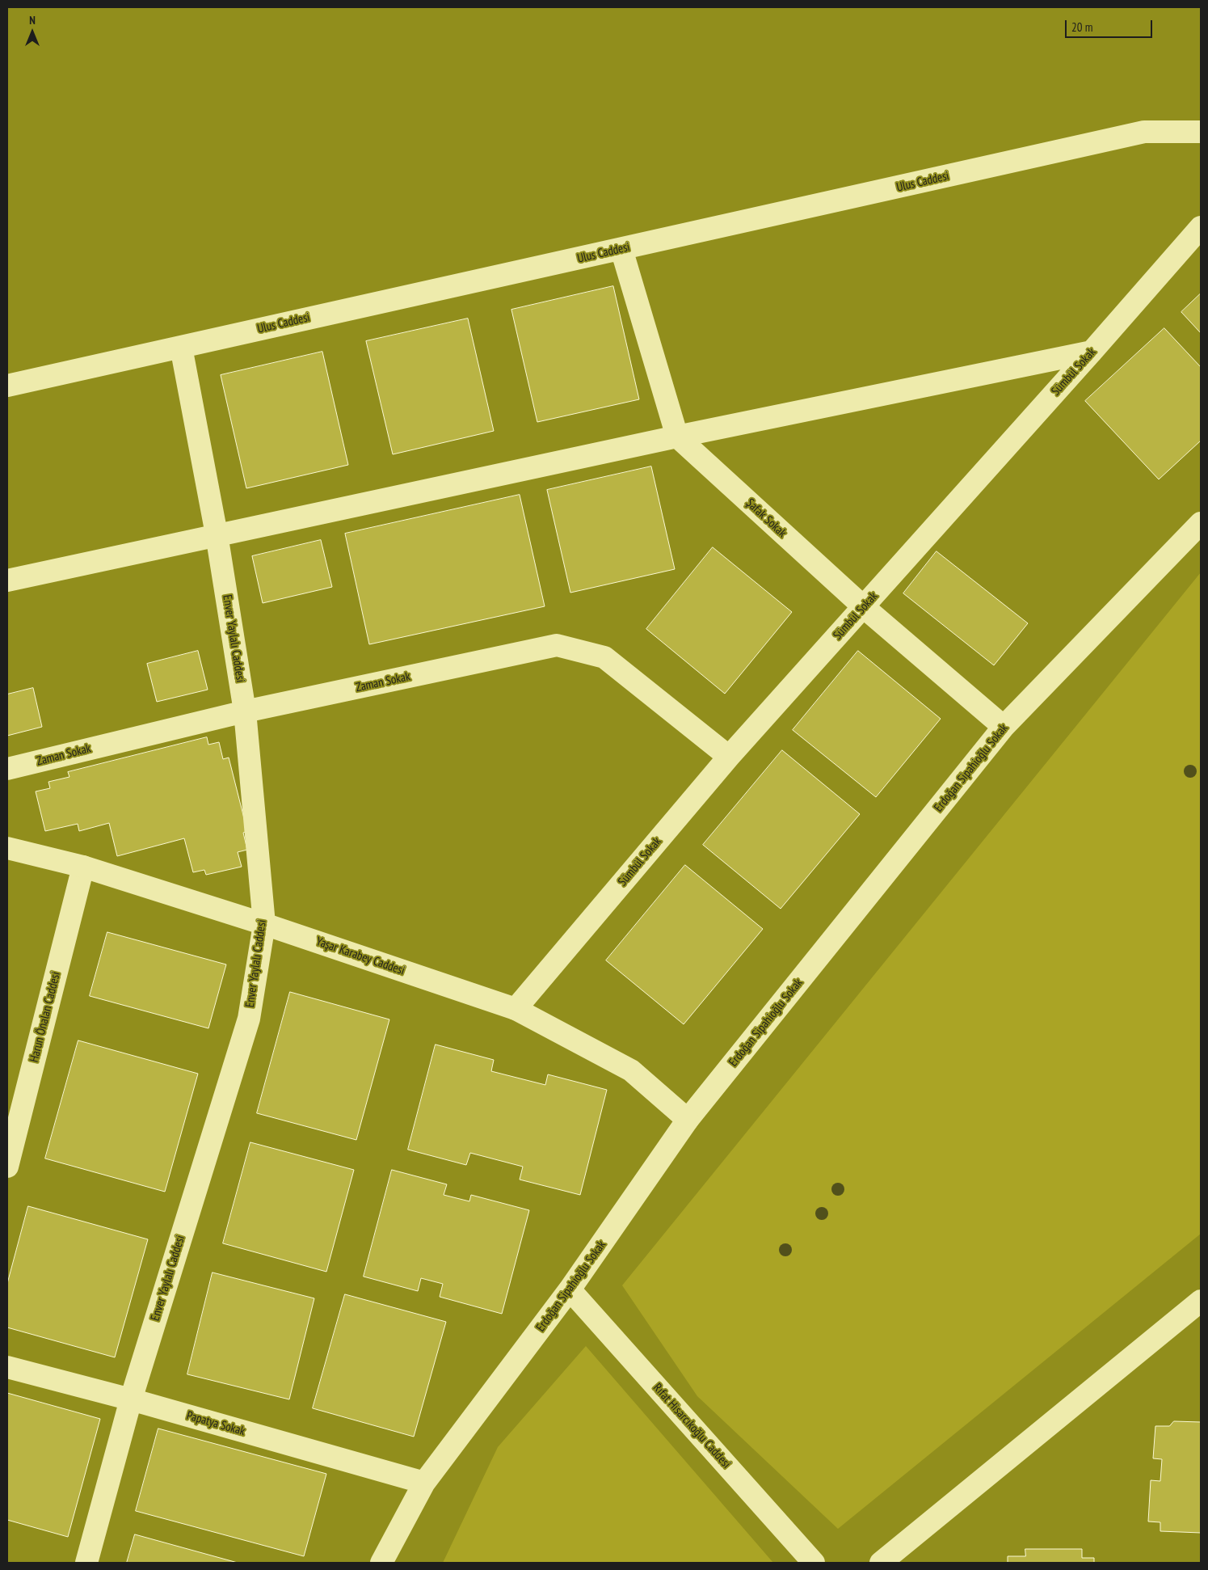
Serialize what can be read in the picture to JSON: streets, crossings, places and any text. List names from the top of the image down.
{
  "streets": {
    "street": [
      "Ulus Caddesi",
      "Sümbül Sokak",
      "Şafak Sokak",
      "Enver Yaylalı Caddesi",
      "Zaman Sokak",
      "Erdoğan Sipahioğlu Sokak",
      "Yaşar Karabey Caddesi",
      "Harun Önalan Caddesi",
      "Papatya Sokak",
      "Rıfat Hisarcıkoğlu Caddesi"
    ]
  },
  "crossings": [
    ["Ulus Caddesi", "Enver Yaylalı Caddesi"],
    ["Sümbül Sokak", "Şafak Sokak"],
    ["Sümbül Sokak", "Zaman Sokak"],
    ["Sümbül Sokak", "Yaşar Karabey Caddesi"],
    ["Şafak Sokak", "Erdoğan Sipahioğlu Sokak"],
    ["Enver Yaylalı Caddesi", "Zaman Sokak"],
    ["Enver Yaylalı Caddesi", "Yaşar Karabey Caddesi"],
    ["Enver Yaylalı Caddesi", "Papatya Sokak"],
    ["Erdoğan Sipahioğlu Sokak", "Yaşar Karabey Caddesi"],
    ["Erdoğan Sipahioğlu Sokak", "Papatya Sokak"],
    ["Erdoğan Sipahioğlu Sokak", "Rıfat Hisarcıkoğlu Caddesi"],
    ["Yaşar Karabey Caddesi", "Harun Önalan Caddesi"]
  ],
  "scale_bar": "20 m",
  "north": "top"
}
